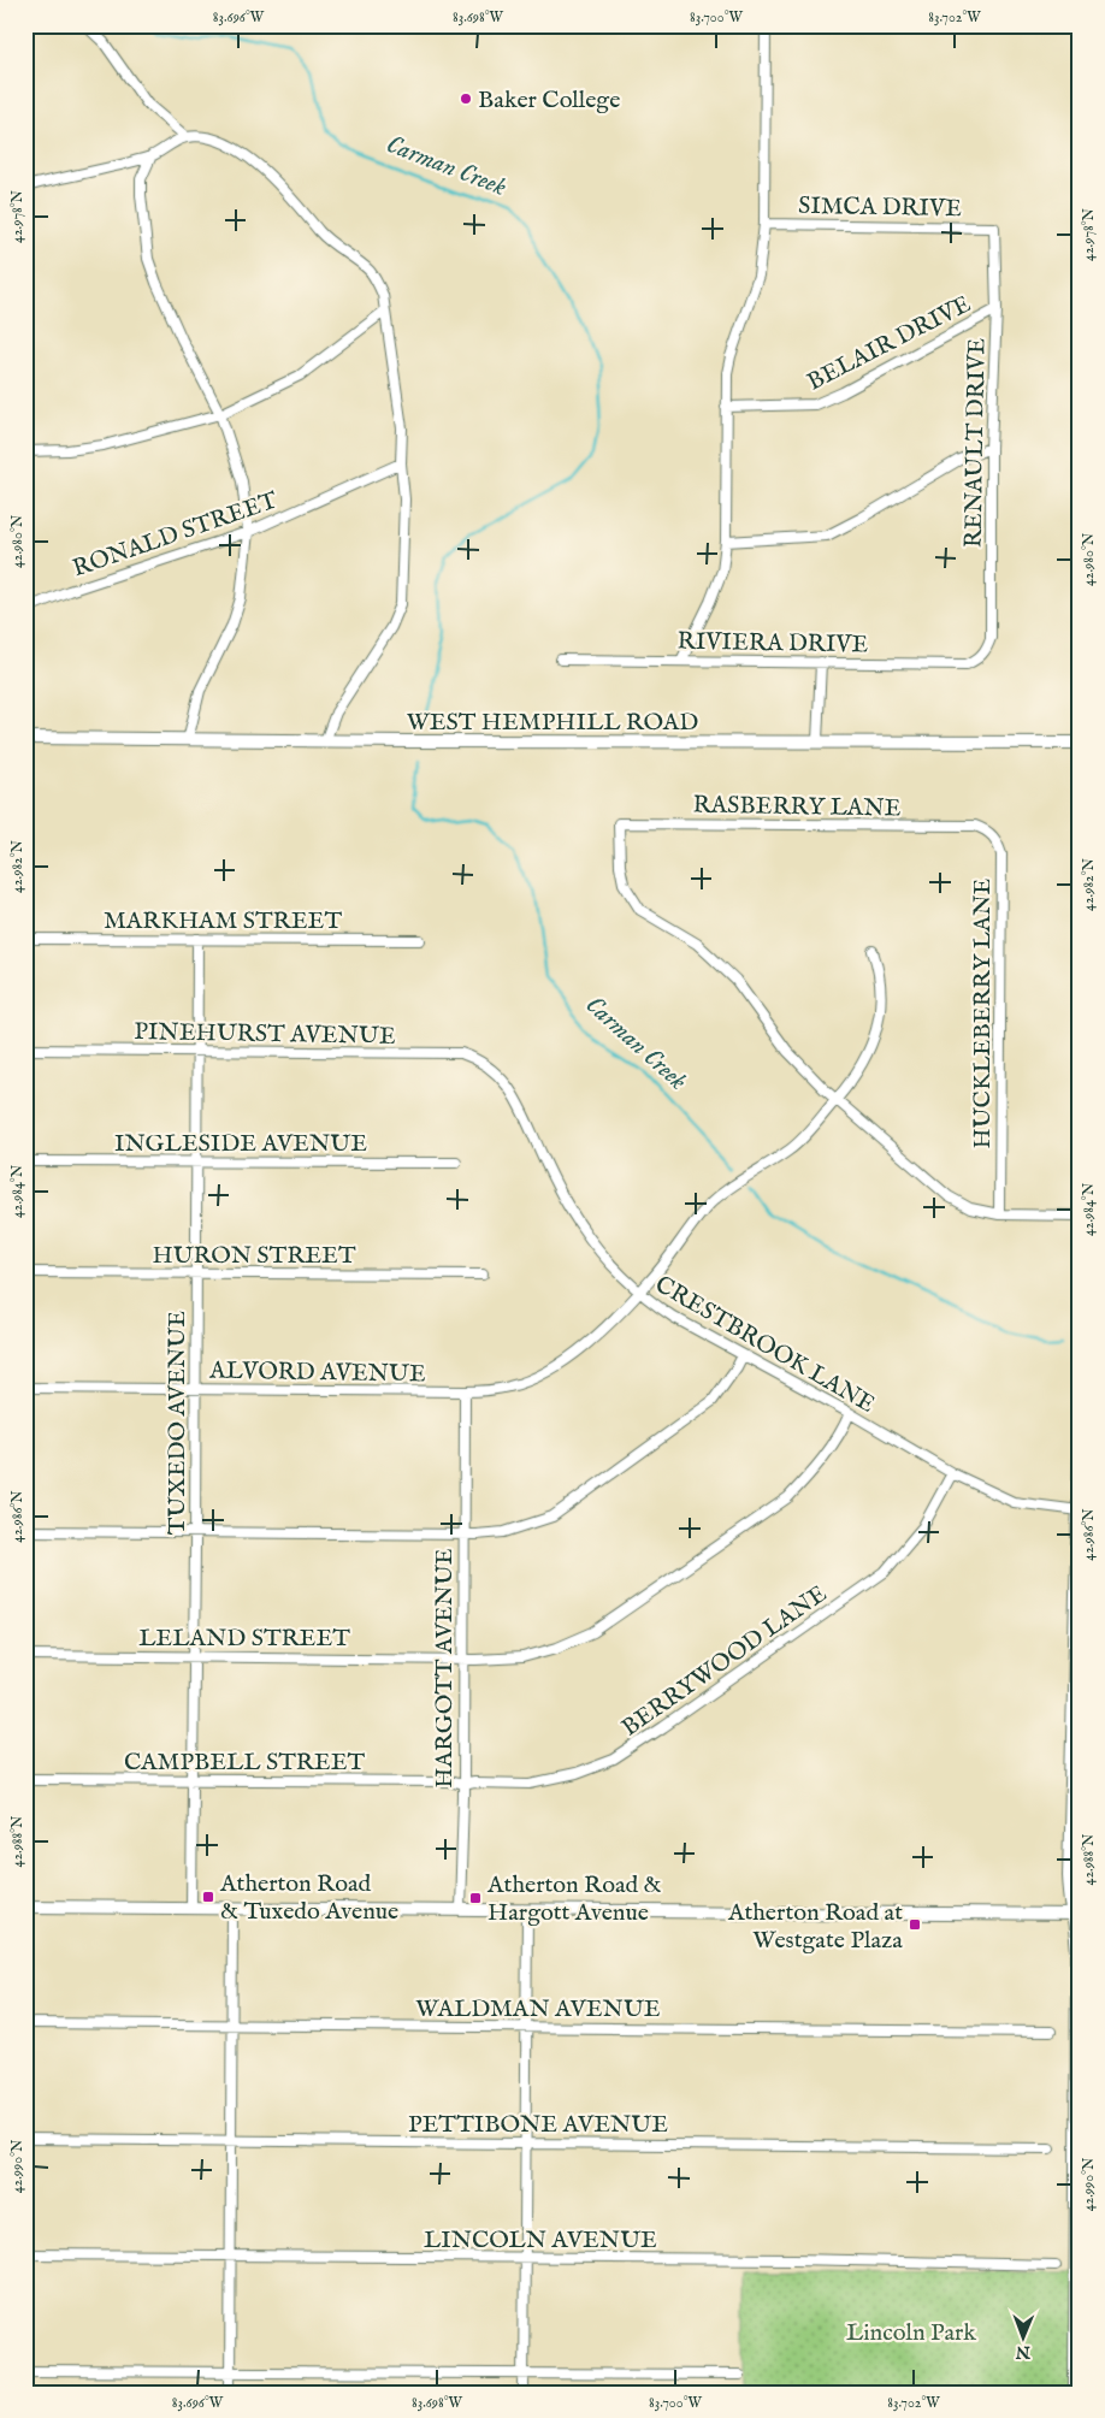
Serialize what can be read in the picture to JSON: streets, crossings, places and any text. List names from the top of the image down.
{
  "streets": {
    "street": [
      "SIMCA DRIVE",
      "BELAIR DRIVE",
      "RENAULT DRIVE",
      "RONALD STREET",
      "RIVIERA DRIVE",
      "WEST HEMPHILL ROAD",
      "RASBERRY LANE",
      "MARKHAM STREET",
      "HUCKLEBERRY LANE",
      "PINEHURST AVENUE",
      "INGLESIDE AVENUE",
      "HURON STREET",
      "CRESTBROOK LANE",
      "ALVORD AVENUE",
      "TUXEDO AVENUE",
      "LELAND STREET",
      "BERRYWOOD LANE",
      "HARGOTT AVENUE",
      "CAMPBELL STREET",
      "WALDMAN AVENUE",
      "PETTIBONE AVENUE",
      "LINCOLN AVENUE"
    ]
  },
  "crossings": [
    ["SIMCA DRIVE", "RENAULT DRIVE"],
    ["BELAIR DRIVE", "RENAULT DRIVE"],
    ["RENAULT DRIVE", "RIVIERA DRIVE"],
    ["RASBERRY LANE", "HUCKLEBERRY LANE"],
    ["RASBERRY LANE", "ALVORD AVENUE"],
    ["MARKHAM STREET", "TUXEDO AVENUE"],
    ["PINEHURST AVENUE", "CRESTBROOK LANE"],
    ["PINEHURST AVENUE", "TUXEDO AVENUE"],
    ["INGLESIDE AVENUE", "TUXEDO AVENUE"],
    ["HURON STREET", "TUXEDO AVENUE"],
    ["CRESTBROOK LANE", "ALVORD AVENUE"],
    ["CRESTBROOK LANE", "LELAND STREET"],
    ["CRESTBROOK LANE", "BERRYWOOD LANE"],
    ["ALVORD AVENUE", "TUXEDO AVENUE"],
    ["ALVORD AVENUE", "HARGOTT AVENUE"],
    ["TUXEDO AVENUE", "LELAND STREET"],
    ["TUXEDO AVENUE", "CAMPBELL STREET"],
    ["LELAND STREET", "HARGOTT AVENUE"],
    ["BERRYWOOD LANE", "HARGOTT AVENUE"],
    ["BERRYWOOD LANE", "CAMPBELL STREET"],
    ["HARGOTT AVENUE", "CAMPBELL STREET"]
  ],
  "water": ["Carman Creek"],
  "parks": ["Lincoln Park"],
  "places": {
    "other": ["Baker College"],
    "transit": ["Atherton Road & Tuxedo Avenue", "Atherton Road & Hargott Avenue", "Atherton Road at Westgate Plaza"]
  },
  "north": "bottom",
  "coordinates": [
    "83.696°W",
    "83.698°W",
    "83.700°W",
    "83.702°W",
    "42.978°N",
    "42.980°N",
    "42.982°N",
    "42.984°N",
    "42.986°N",
    "42.988°N",
    "42.990°N"
  ]
}
